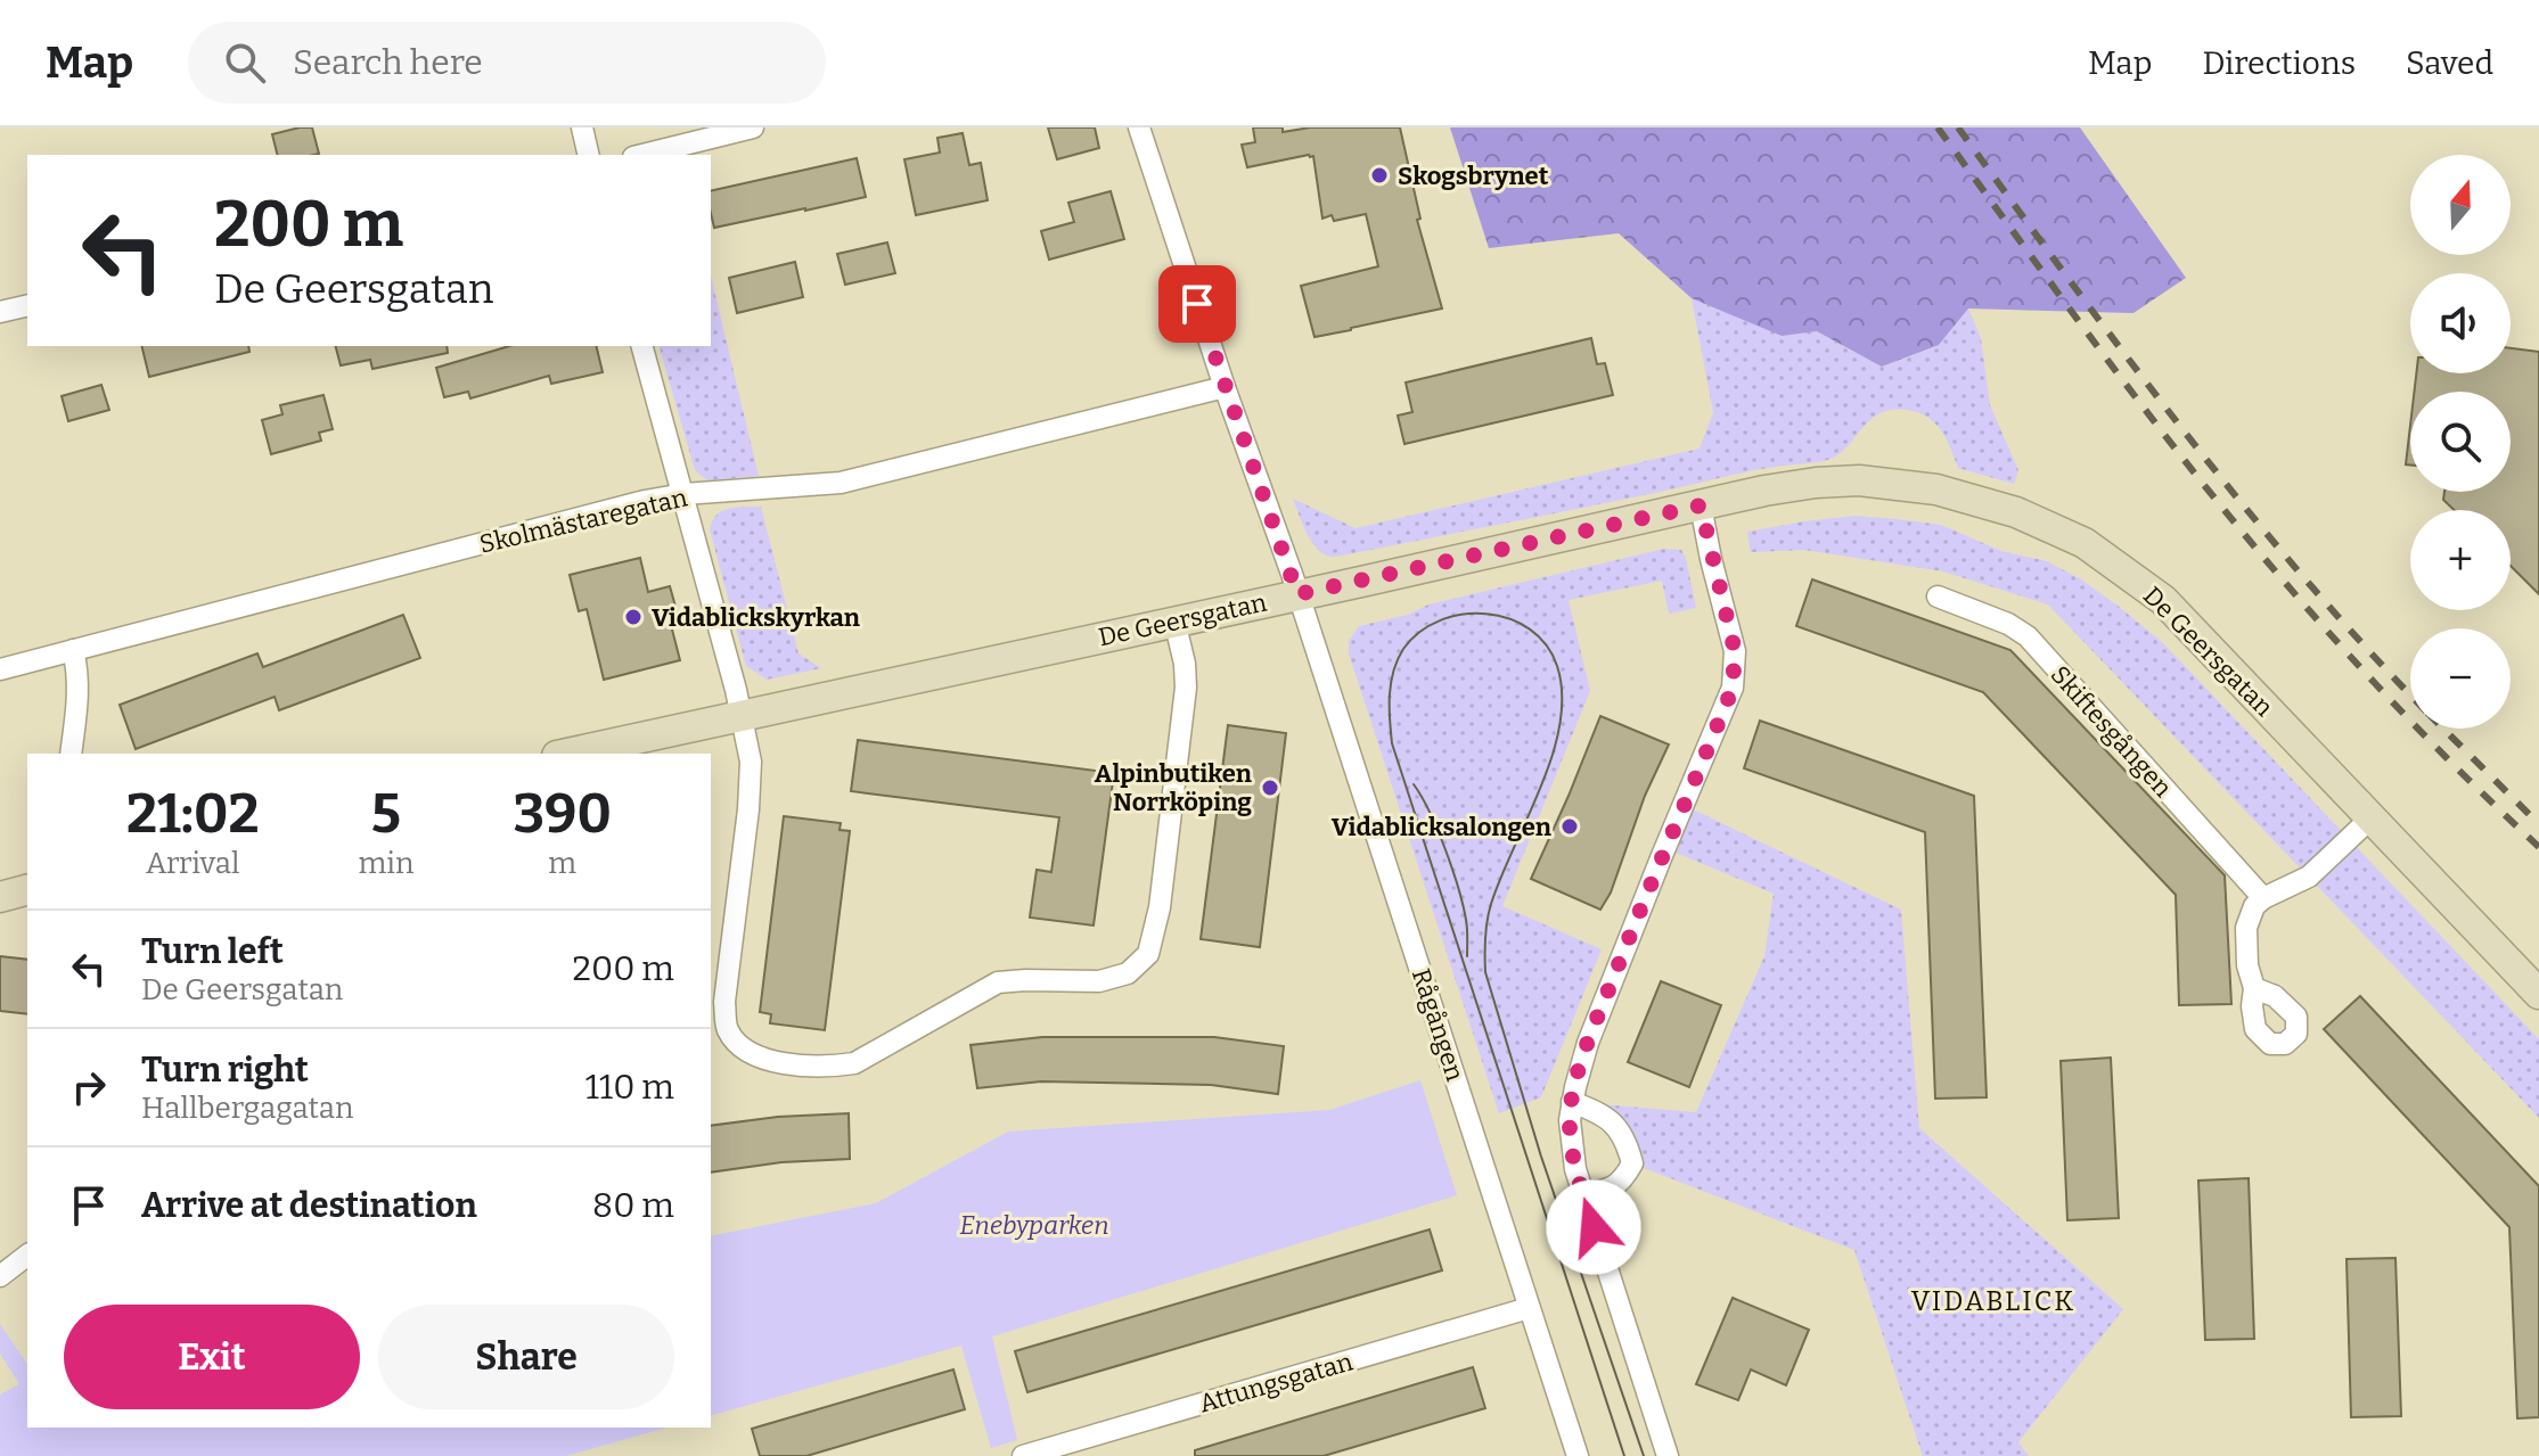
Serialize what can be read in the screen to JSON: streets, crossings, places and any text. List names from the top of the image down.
{
  "streets": {
    "main road": ["De Geersgatan"],
    "street": [
      "Skolmästaregatan",
      "Skiftesgången",
      "Rågången",
      "Attungsgatan"
    ]
  },
  "crossings": [
    ["Skolmästaregatan", "Rågången"],
    ["De Geersgatan", "Rågången"],
    ["Rågången", "Attungsgatan"]
  ],
  "districts": ["VIDABLICK"],
  "parks": ["Enebyparken"],
  "places": [
    "Skogsbrynet",
    "Vidablickskyrkan",
    "Alpinbutiken Norrköping",
    "Vidablicksalongen"
  ],
  "north": "top",
  "page": {
    "header": "Map",
    "search": "Search here",
    "nav": ["Map", "Directions", "Saved"],
    "map_buttons": ["+", "−"],
    "turn": ["200 m", "De Geersgatan"],
    "eta": [
      "21:02",
      "Arrival",
      "5",
      "min",
      "390",
      "m"
    ],
    "list": [
      {
        "name": "Turn left",
        "note": "De Geersgatan",
        "value": "200 m"
      },
      {
        "name": "Turn right",
        "note": "Hallbergagatan",
        "value": "110 m"
      },
      {
        "name": "Arrive at destination",
        "value": "80 m"
      }
    ],
    "buttons": ["Exit", "Share"]
  }
}
